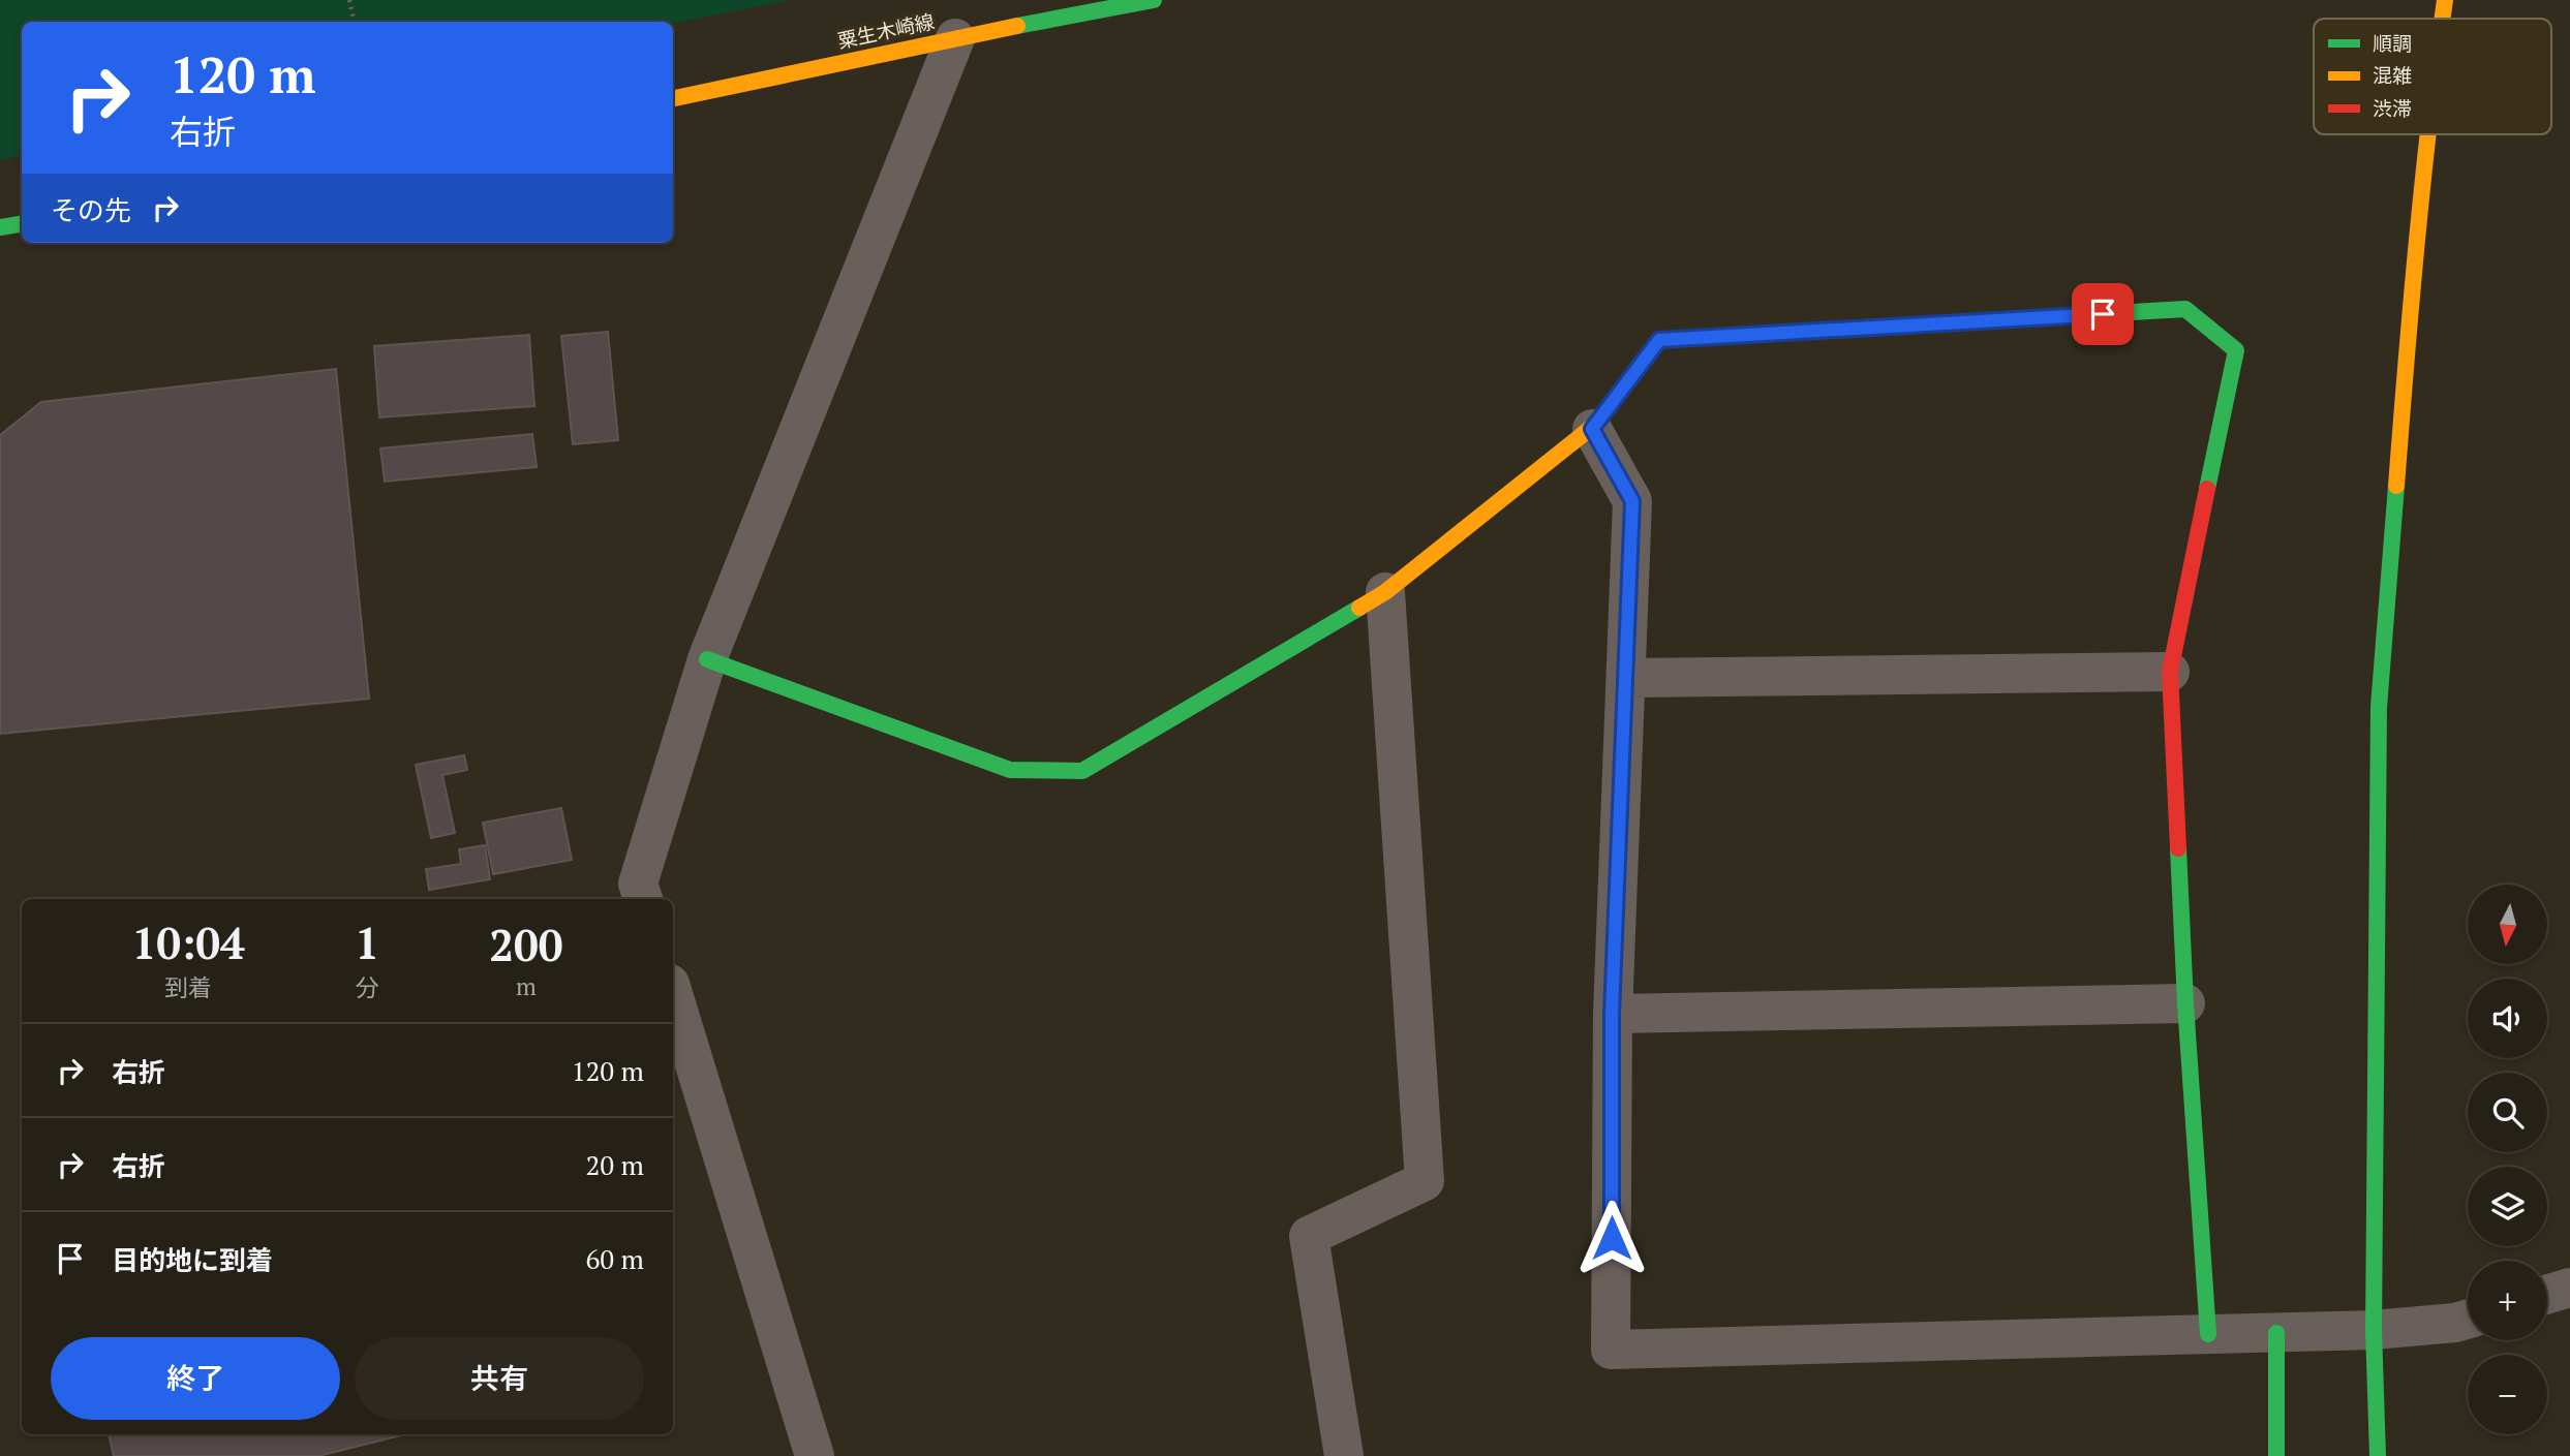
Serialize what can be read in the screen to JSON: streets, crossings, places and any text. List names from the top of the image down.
{
  "streets": {
    "street": ["粟生木崎線"]
  },
  "legend": ["順調", "混雑", "渋滞"],
  "north": "bottom",
  "page": {
    "turn": ["120 m", "右折"],
    "then": "その先",
    "map_buttons": ["+", "−"],
    "eta": [
      "10:04",
      "到着",
      "1",
      "分",
      "200",
      "m"
    ],
    "list": [
      {
        "name": "右折",
        "value": "120 m"
      },
      {
        "name": "右折",
        "value": "20 m"
      },
      {
        "name": "目的地に到着",
        "value": "60 m"
      }
    ],
    "buttons": ["終了", "共有"]
  }
}
